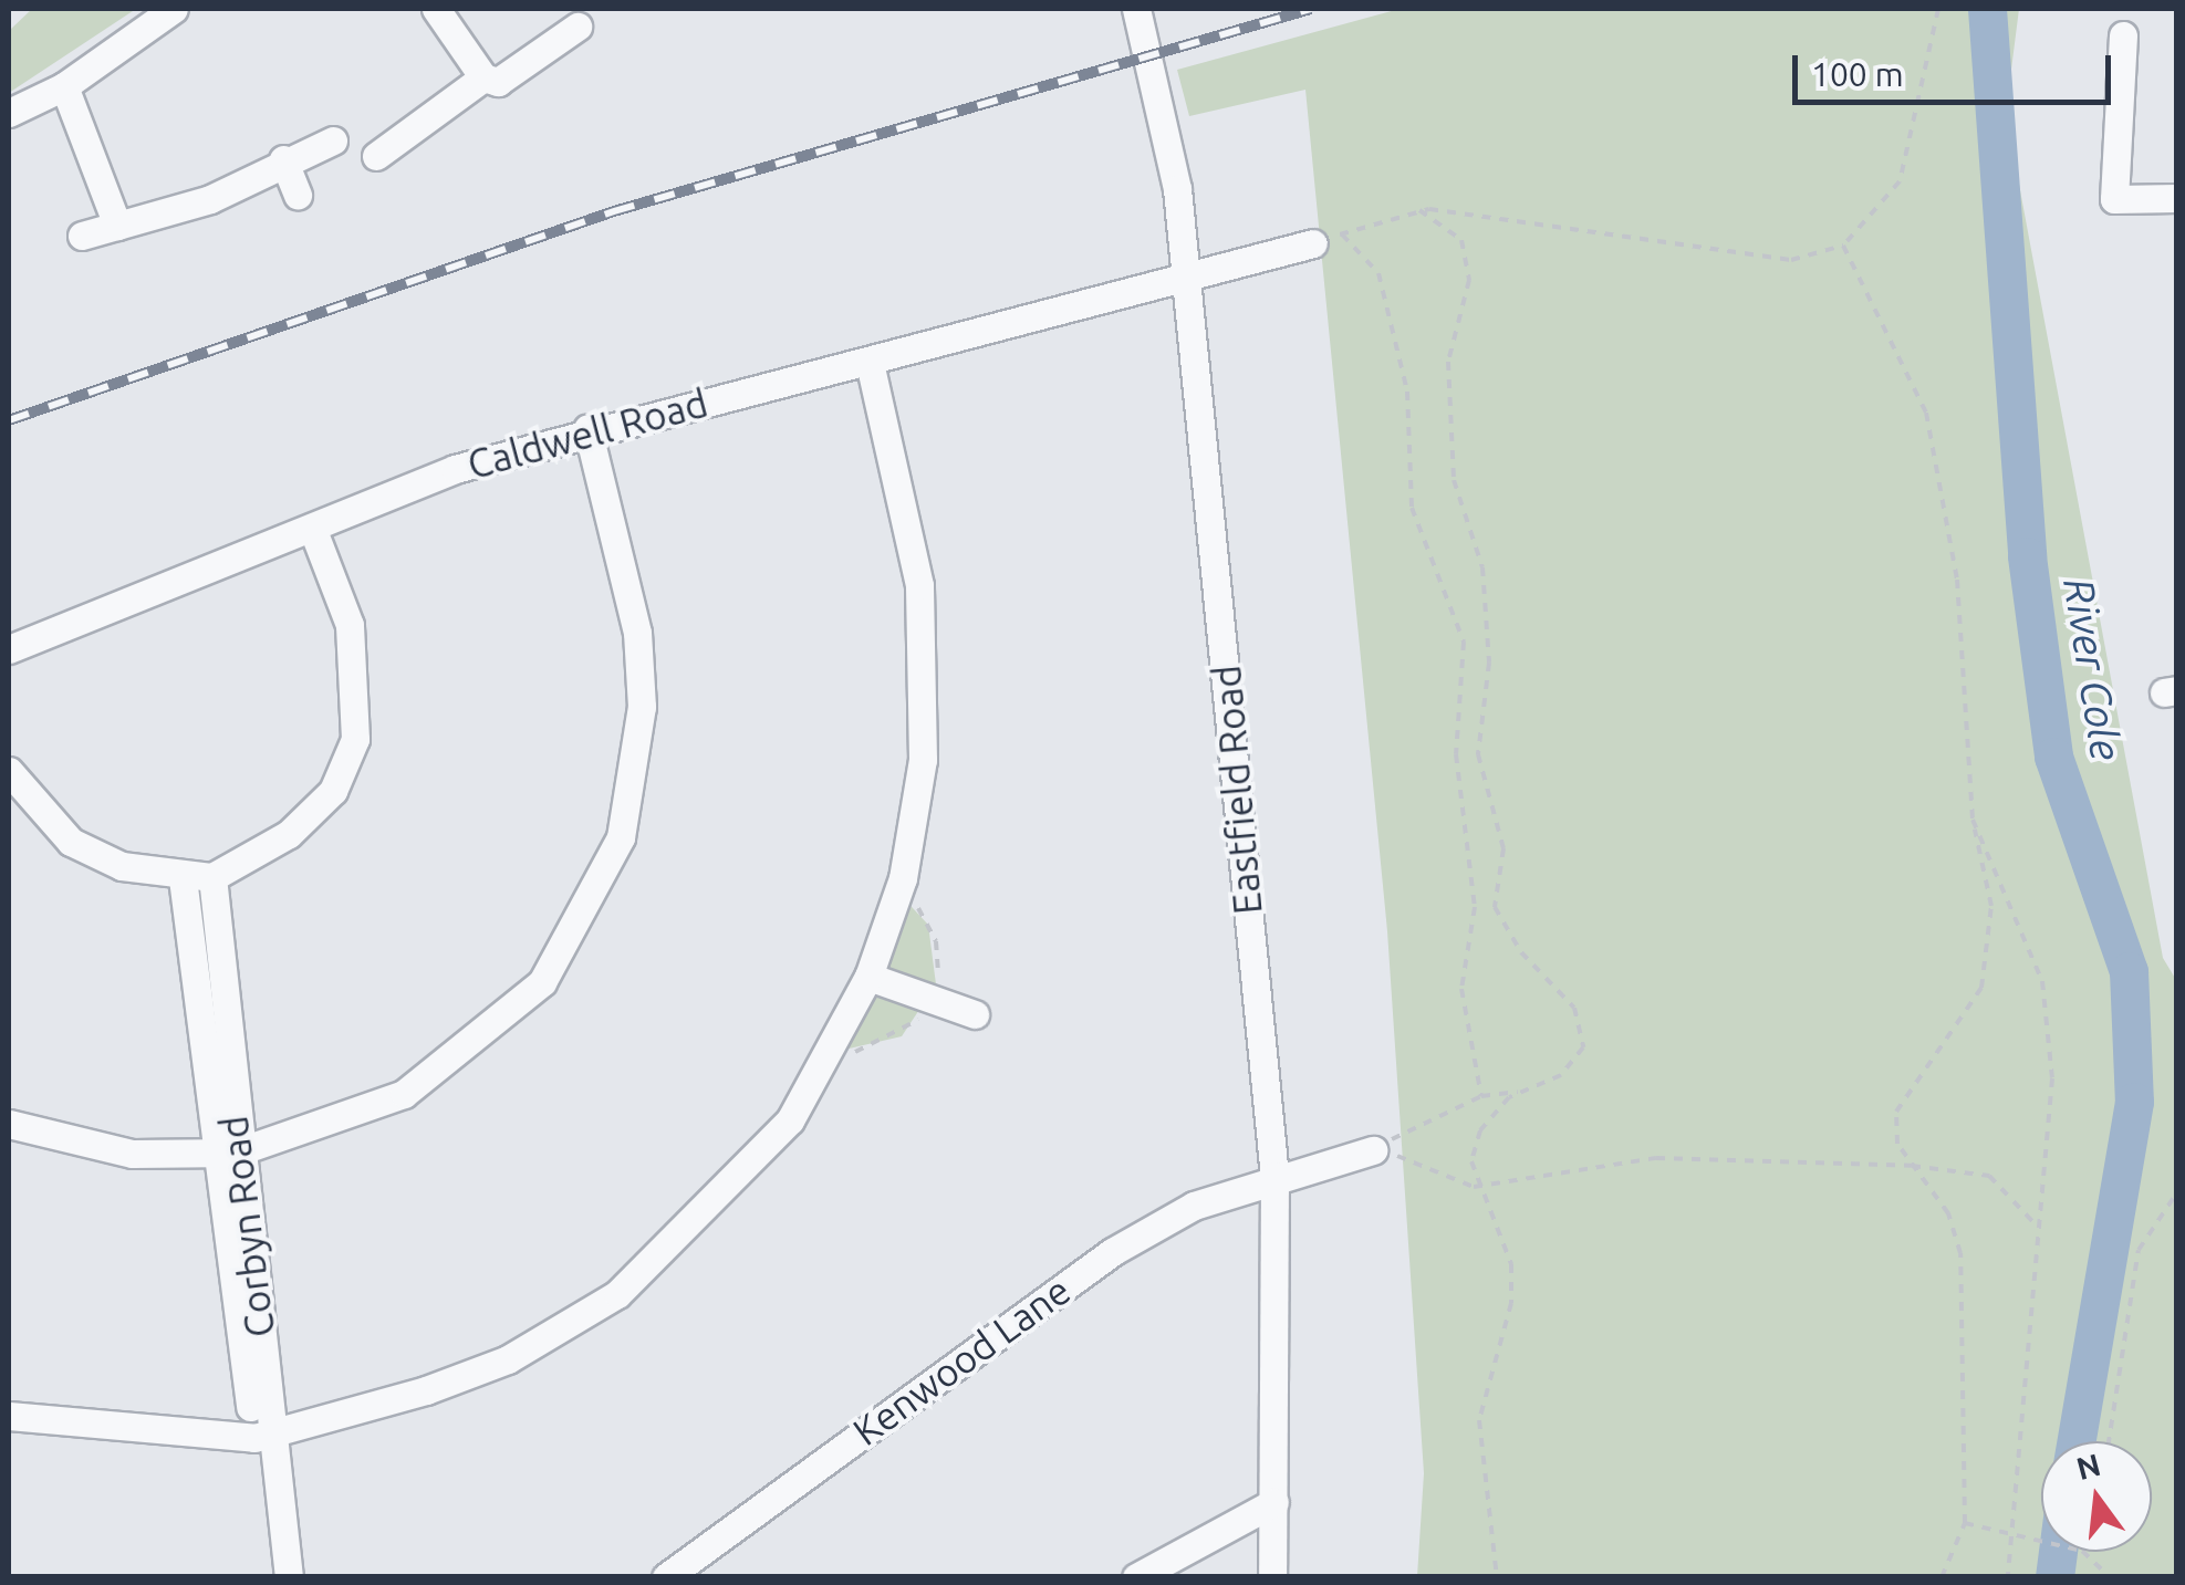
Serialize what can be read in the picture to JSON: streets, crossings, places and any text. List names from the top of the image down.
{
  "streets": {
    "street": [
      "Caldwell Road",
      "Eastfield Road",
      "Corbyn Road",
      "Kenwood Lane"
    ]
  },
  "crossings": [
    ["Caldwell Road", "Eastfield Road"],
    ["Eastfield Road", "Kenwood Lane"]
  ],
  "water": ["River Cole"],
  "scale_bar": "100 m",
  "north": "top"
}
